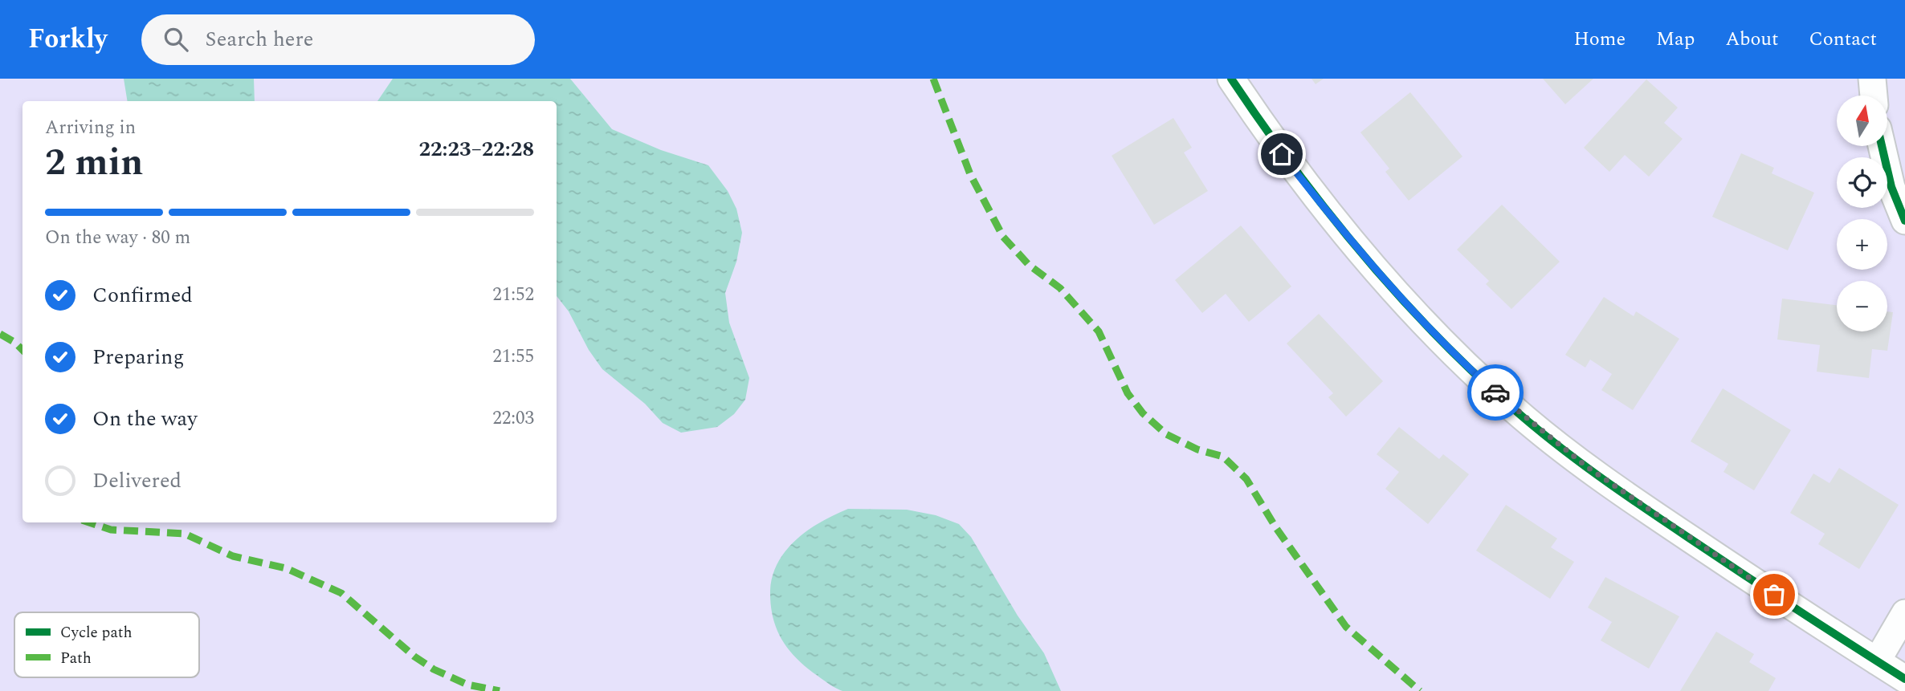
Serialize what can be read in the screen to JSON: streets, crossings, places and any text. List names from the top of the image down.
{
  "legend": ["Cycle path", "Path"],
  "north": "top",
  "page": {
    "header": "Forkly",
    "search": "Search here",
    "nav": [
      "Home",
      "Map",
      "About",
      "Contact"
    ],
    "map_buttons": ["+", "−"],
    "heading": ["2 min", "Arriving in", "22:23–22:28"],
    "bar": "On the way · 80 m",
    "list": [
      ["Confirmed", "21:52"],
      ["Preparing", "21:55"],
      ["On the way", "22:03"],
      "Delivered"
    ]
  }
}
